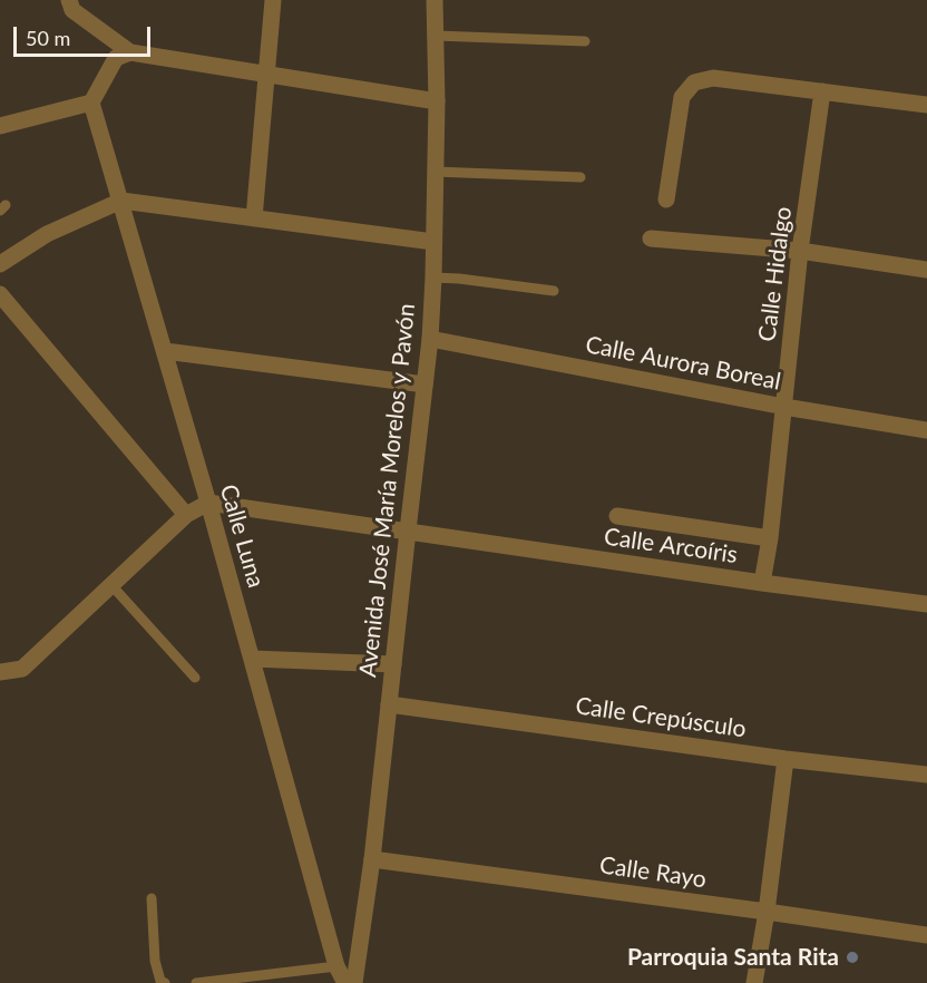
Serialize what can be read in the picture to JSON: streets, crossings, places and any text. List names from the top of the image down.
{
  "streets": {
    "street": [
      "Calle Hidalgo",
      "Calle Aurora Boreal",
      "Avenida José María Morelos y Pavón",
      "Calle Luna",
      "Calle Arcoíris",
      "Calle Crepúsculo",
      "Calle Rayo"
    ]
  },
  "crossings": [
    ["Calle Hidalgo", "Calle Aurora Boreal"],
    ["Calle Hidalgo", "Calle Arcoíris"],
    ["Calle Aurora Boreal", "Avenida José María Morelos y Pavón"],
    ["Avenida José María Morelos y Pavón", "Calle Arcoíris"],
    ["Avenida José María Morelos y Pavón", "Calle Crepúsculo"],
    ["Avenida José María Morelos y Pavón", "Calle Rayo"],
    ["Calle Luna", "Calle Arcoíris"]
  ],
  "places": ["Parroquia Santa Rita"],
  "scale_bar": "50 m"
}
